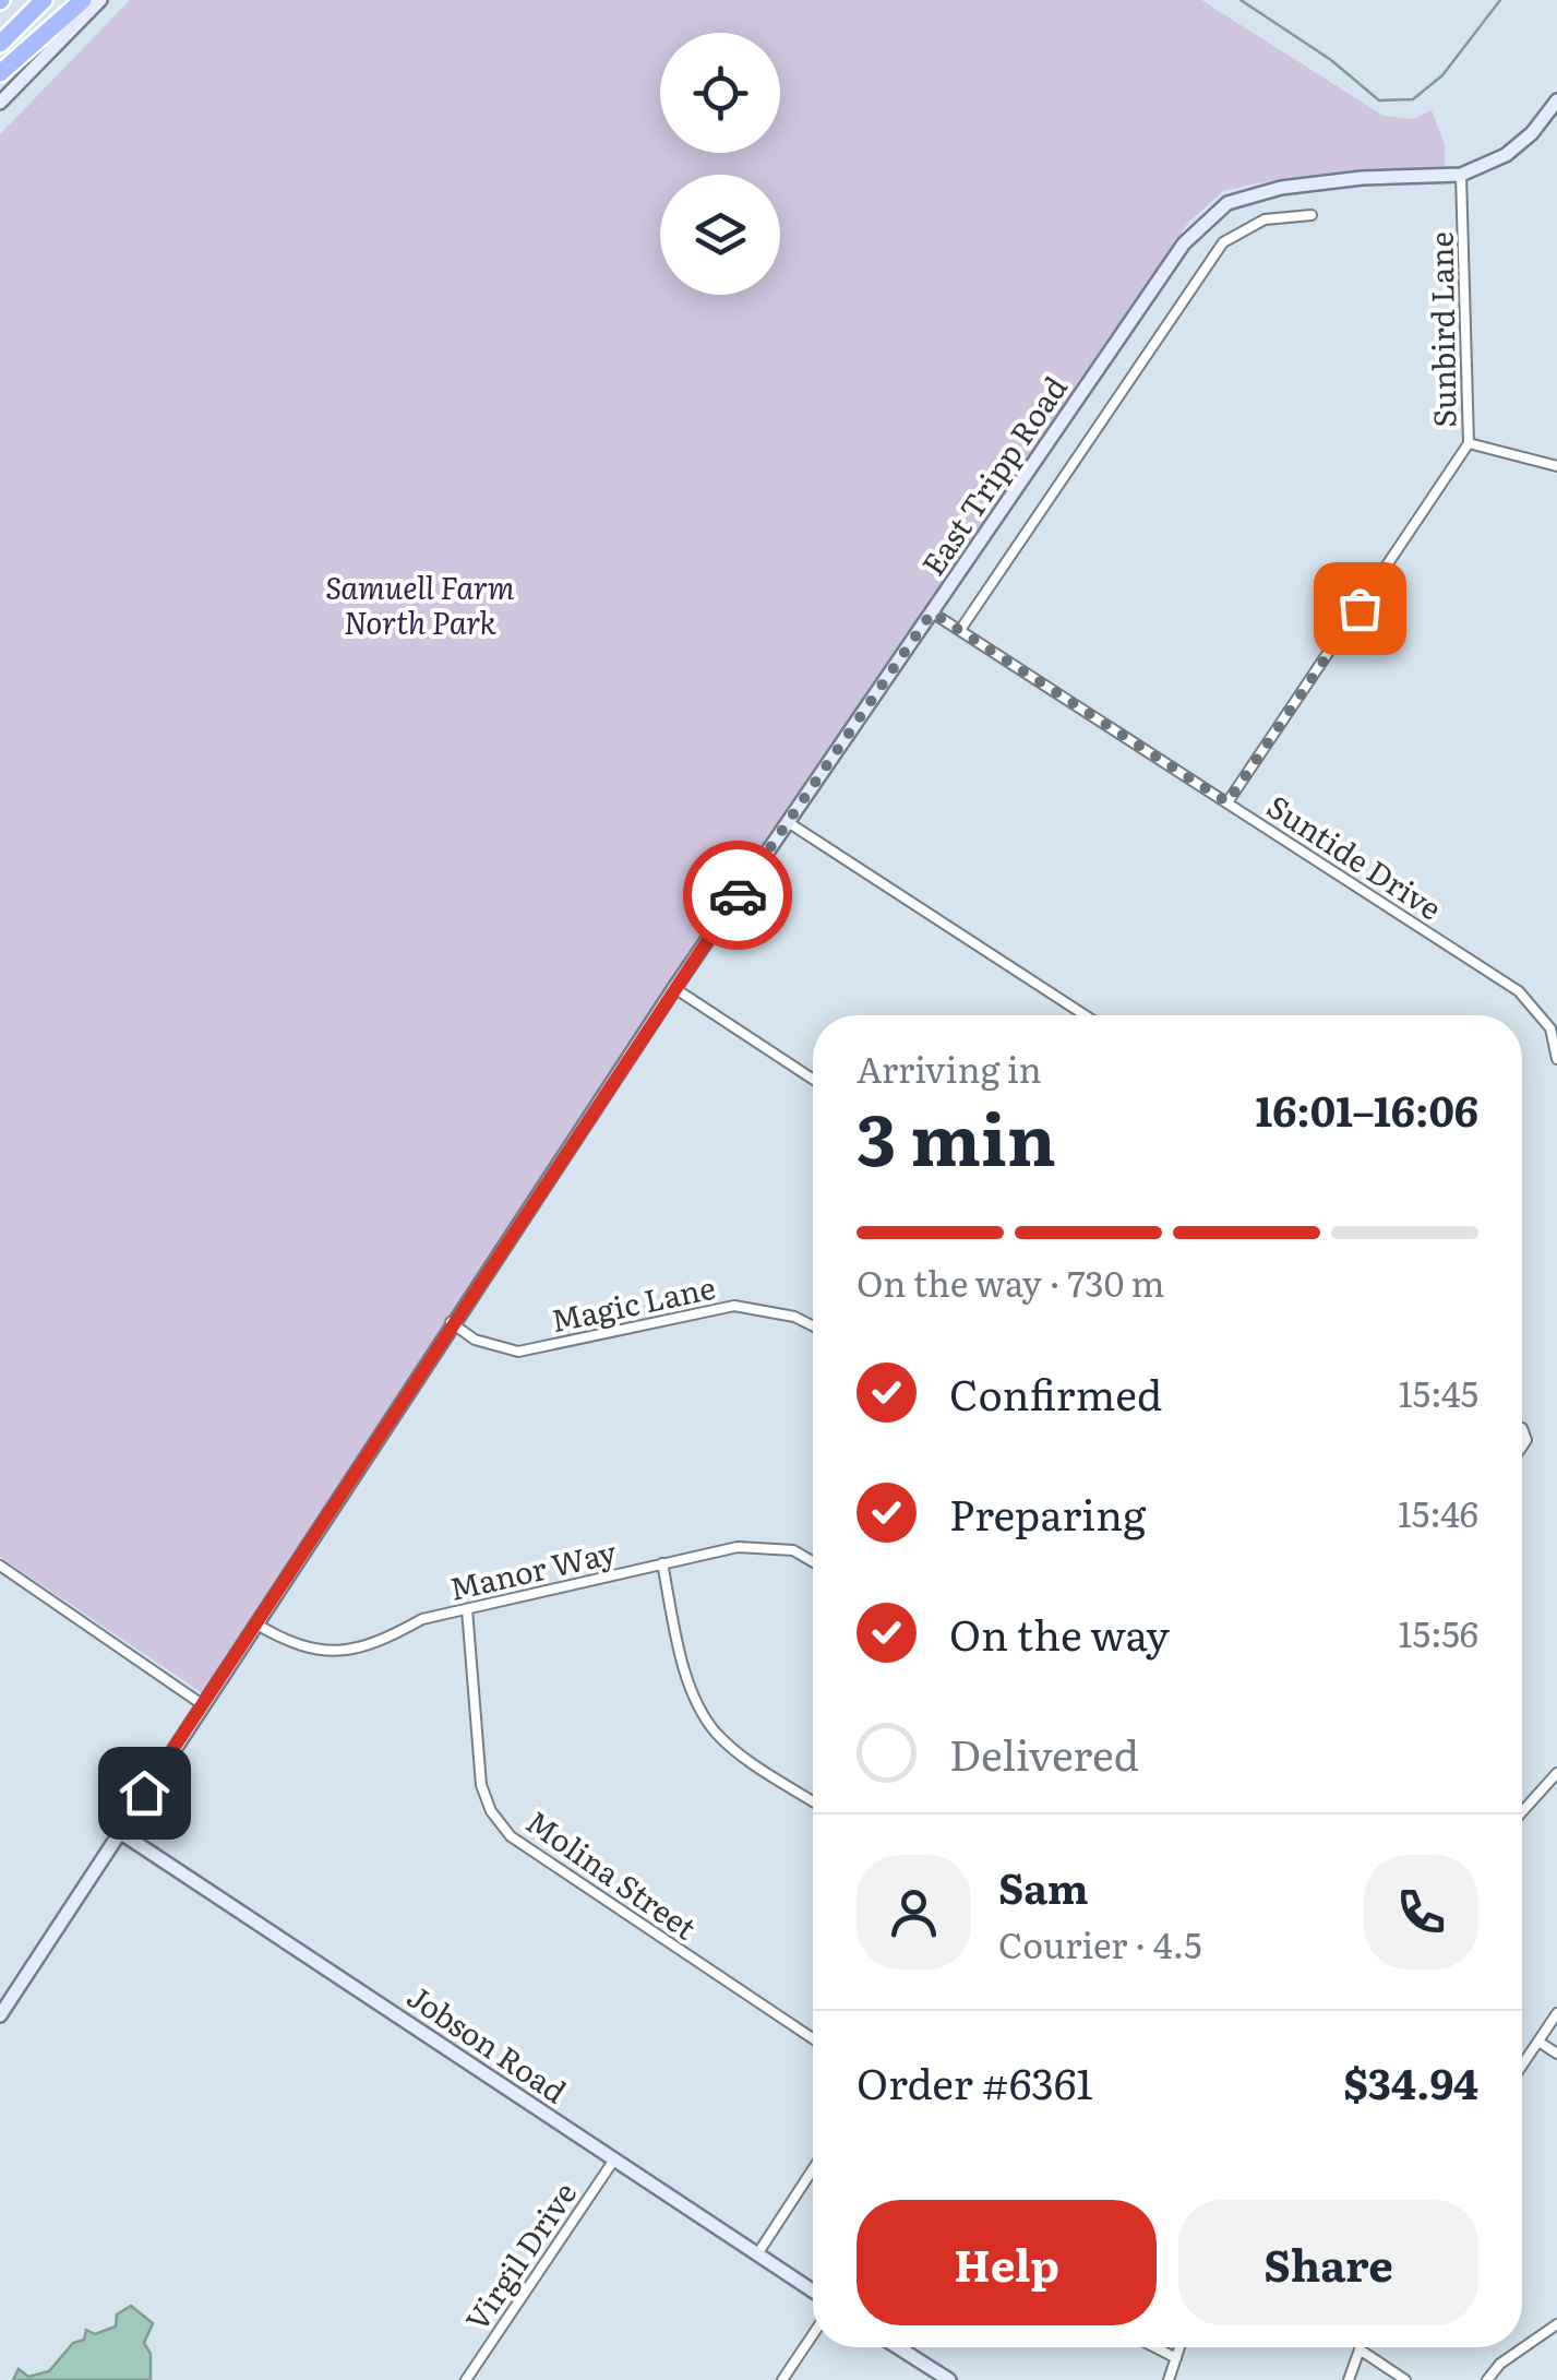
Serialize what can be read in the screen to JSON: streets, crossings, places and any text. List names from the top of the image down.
{
  "streets": {
    "street": [
      "Sunbird Lane",
      "East Tripp Road",
      "Suntide Drive",
      "Magic Lane",
      "Manor Way",
      "Molina Street",
      "Jobson Road",
      "Virgil Drive"
    ]
  },
  "crossings": [
    ["Sunbird Lane", "East Tripp Road"],
    ["Sunbird Lane", "Suntide Drive"],
    ["East Tripp Road", "Suntide Drive"],
    ["East Tripp Road", "Magic Lane"],
    ["East Tripp Road", "Manor Way"],
    ["East Tripp Road", "Jobson Road"],
    ["Manor Way", "Molina Street"],
    ["Jobson Road", "Virgil Drive"]
  ],
  "parks": ["Samuell Farm North Park"],
  "page": {
    "heading": ["3 min", "Arriving in", "16:01–16:06"],
    "panel": [
      "Sam",
      "Courier · 4.5",
      "Order #6361",
      "$34.94"
    ],
    "bar": "On the way · 730 m",
    "list": [
      ["Confirmed", "15:45"],
      ["Preparing", "15:46"],
      ["On the way", "15:56"],
      "Delivered"
    ],
    "buttons": ["Help", "Share"]
  }
}
